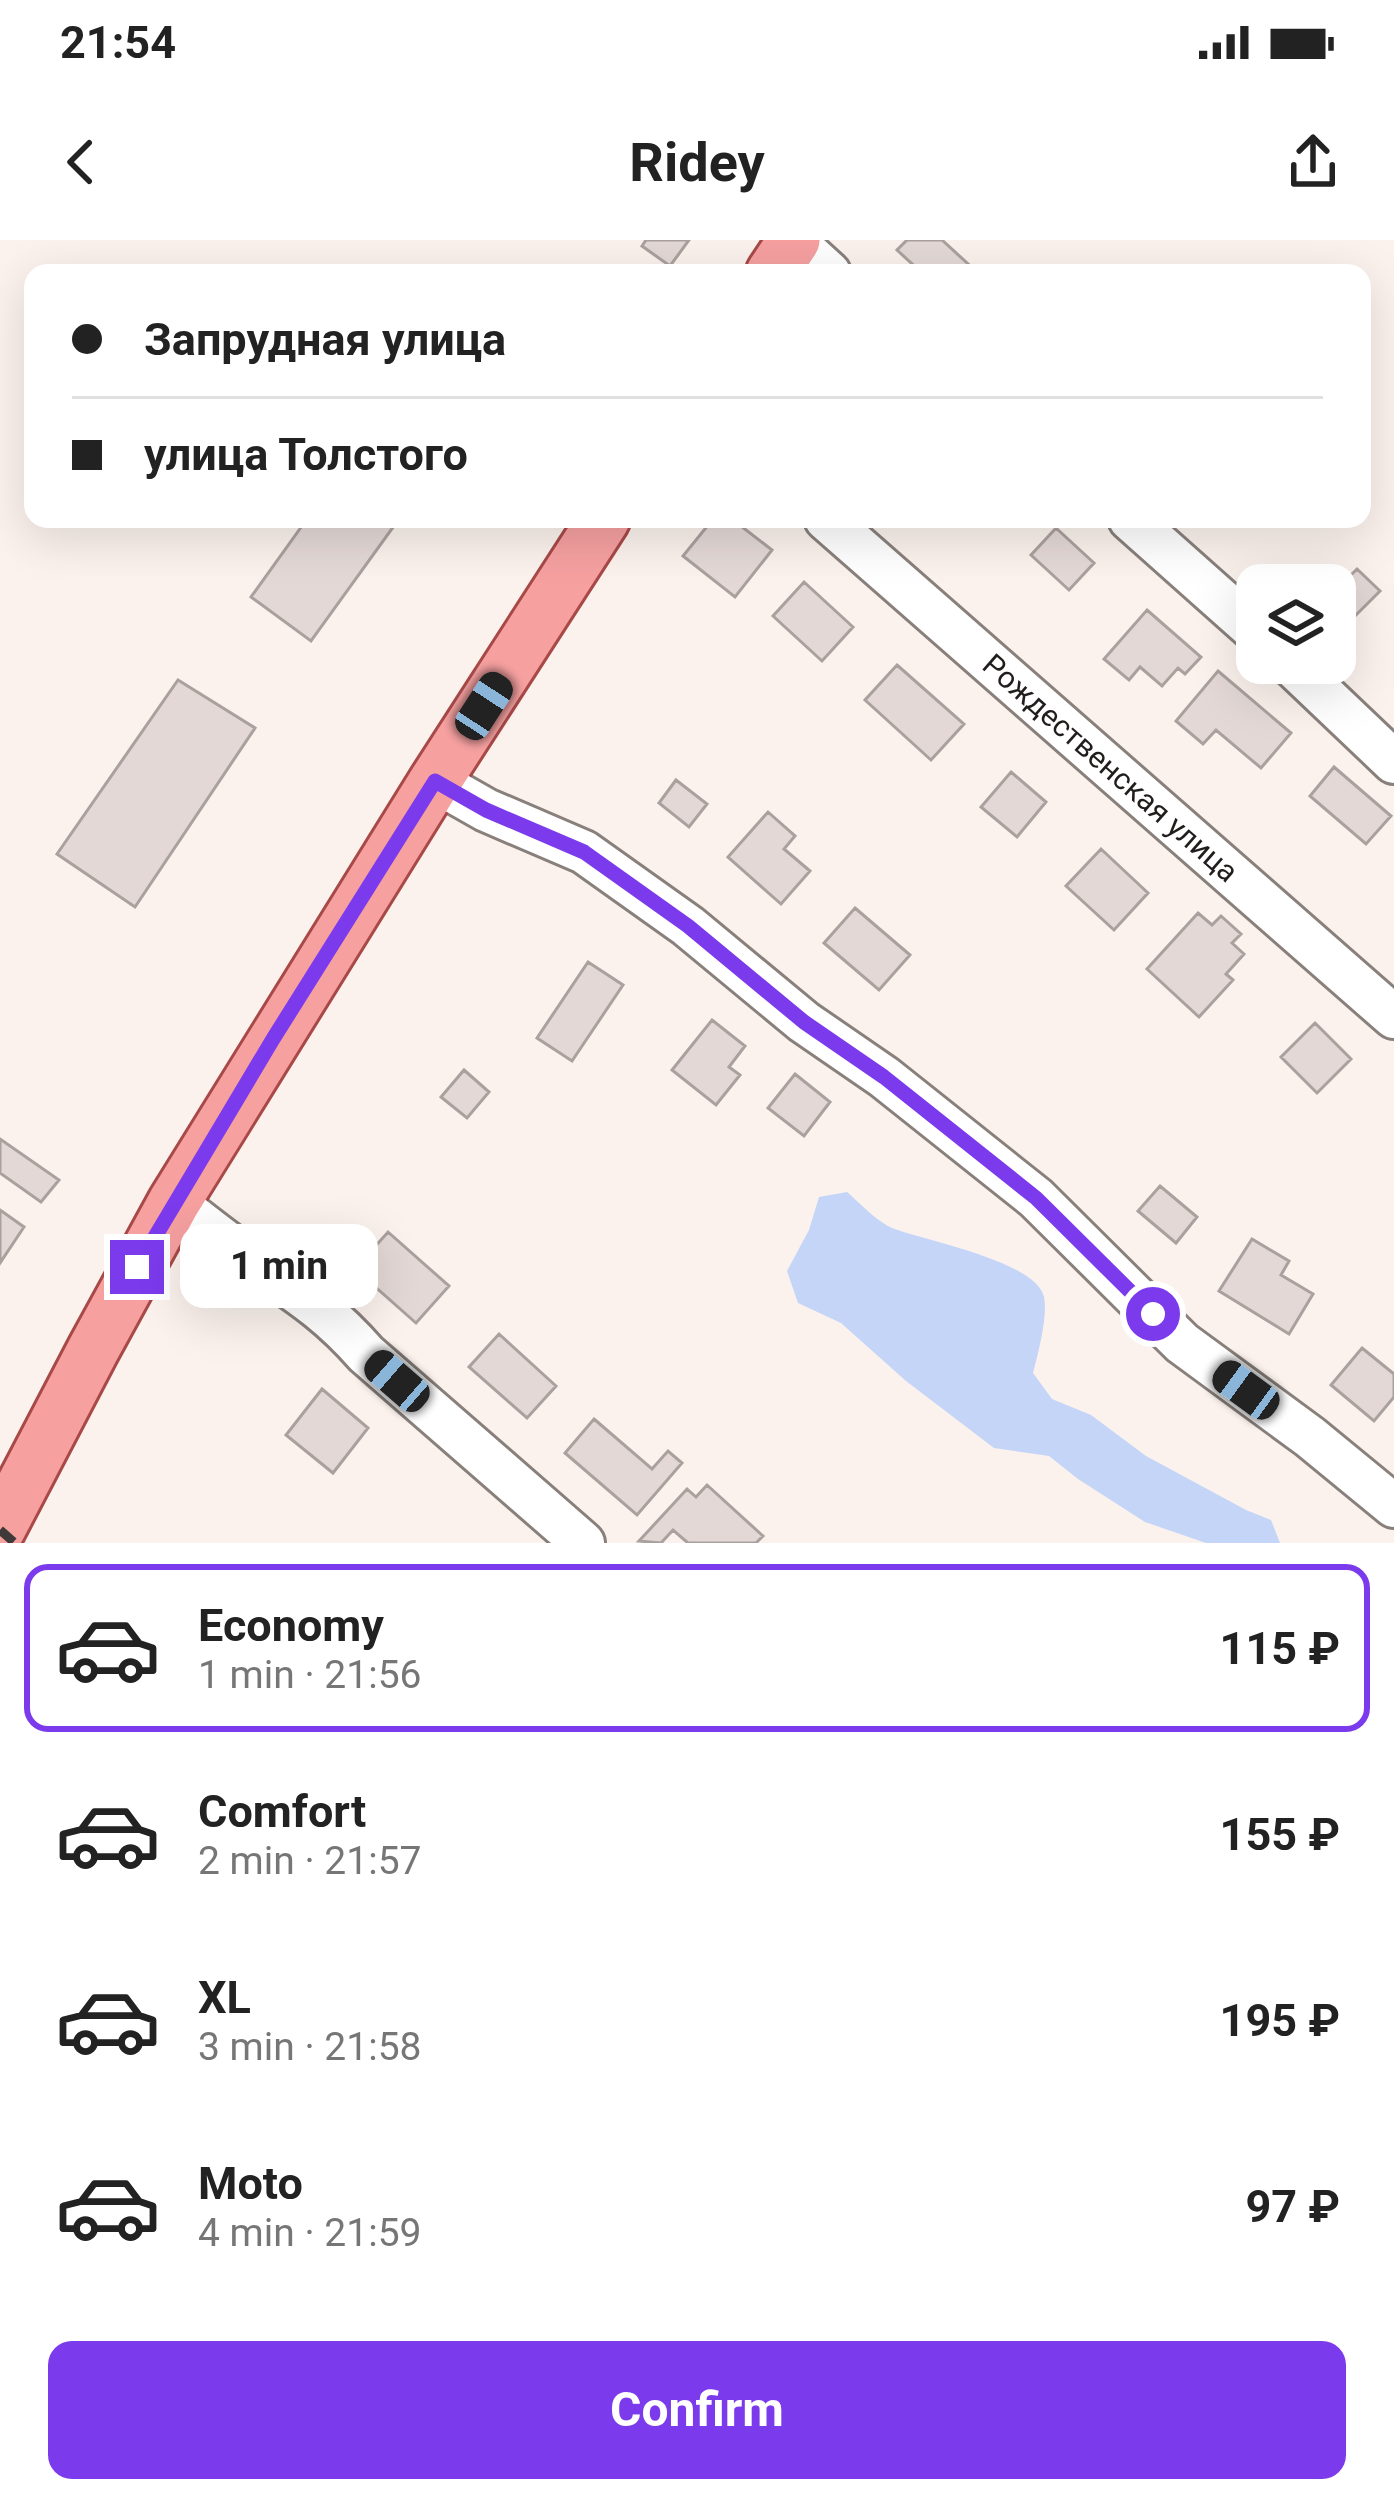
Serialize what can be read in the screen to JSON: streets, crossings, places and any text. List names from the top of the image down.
{
  "streets": {
    "street": ["Рождественская улица"]
  },
  "page": {
    "status": "21:54",
    "header": "Ridey",
    "banner": ["Запрудная улица", "улица Толстого"],
    "bubble": "1 min",
    "list": [
      {
        "name": "Economy",
        "note": "1 min · 21:56",
        "value": "115 ₽"
      },
      {
        "name": "Comfort",
        "note": "2 min · 21:57",
        "value": "155 ₽"
      },
      {
        "name": "XL",
        "note": "3 min · 21:58",
        "value": "195 ₽"
      },
      {
        "name": "Moto",
        "note": "4 min · 21:59",
        "value": "97 ₽"
      }
    ],
    "buttons": "Confirm"
  }
}
